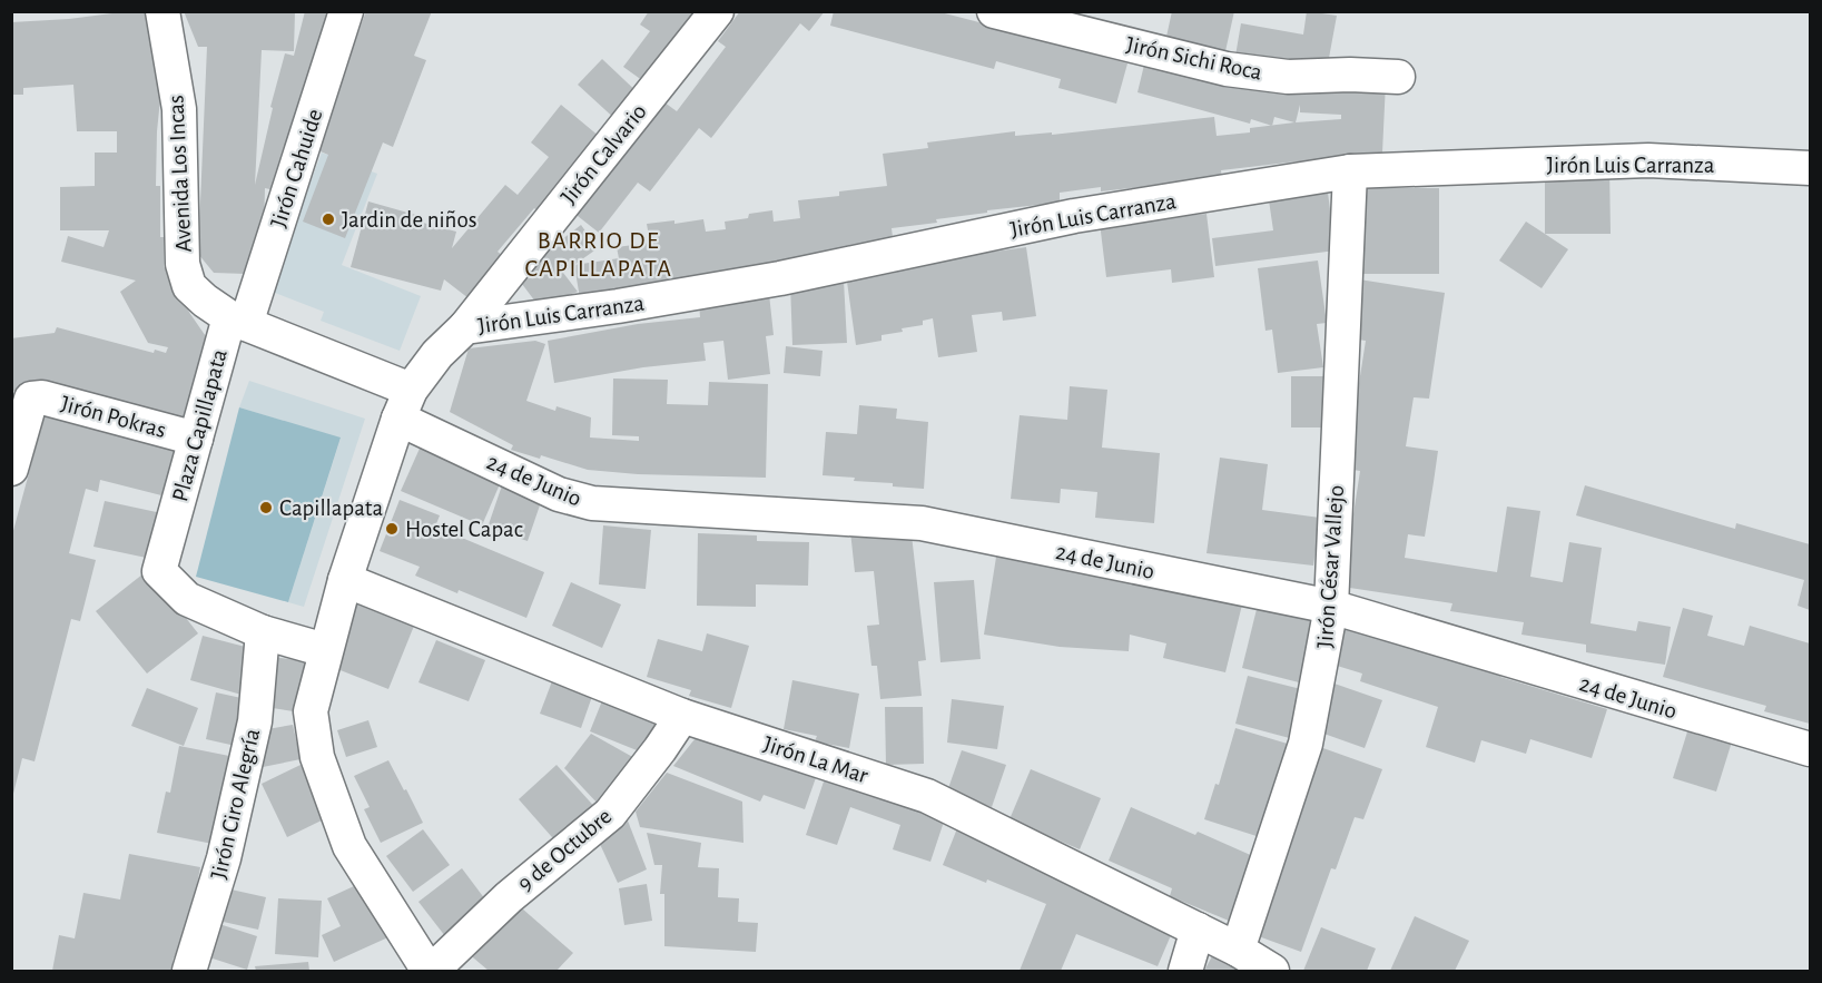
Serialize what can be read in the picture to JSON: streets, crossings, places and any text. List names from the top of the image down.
{
  "streets": {
    "street": [
      "Jirón Sichi Roca",
      "Jirón Calvario",
      "Jirón Luis Carranza",
      "Jirón Cahuide",
      "Avenida Los Incas",
      "Jirón Pokras",
      "Plaza Capillapata",
      "24 de Junio",
      "Jirón César Vallejo",
      "Jirón La Mar",
      "Jirón Ciro Alegría",
      "9 de Octubre"
    ]
  },
  "crossings": [
    ["Jirón Calvario", "Jirón Luis Carranza"],
    ["Jirón Luis Carranza", "Plaza Capillapata"],
    ["Jirón Luis Carranza", "24 de Junio"],
    ["Jirón Luis Carranza", "Jirón César Vallejo"],
    ["Jirón Cahuide", "Avenida Los Incas"],
    ["Jirón Cahuide", "Plaza Capillapata"],
    ["Avenida Los Incas", "Plaza Capillapata"],
    ["Jirón Pokras", "Plaza Capillapata"],
    ["Plaza Capillapata", "24 de Junio"],
    ["Plaza Capillapata", "Jirón Ciro Alegría"],
    ["24 de Junio", "Jirón César Vallejo"],
    ["Jirón César Vallejo", "Jirón La Mar"],
    ["Jirón La Mar", "9 de Octubre"]
  ],
  "districts": ["BARRIO DE CAPILLAPATA"],
  "places": ["Jardin de niños", "Capillapata", "Hostel Capac"]
}
